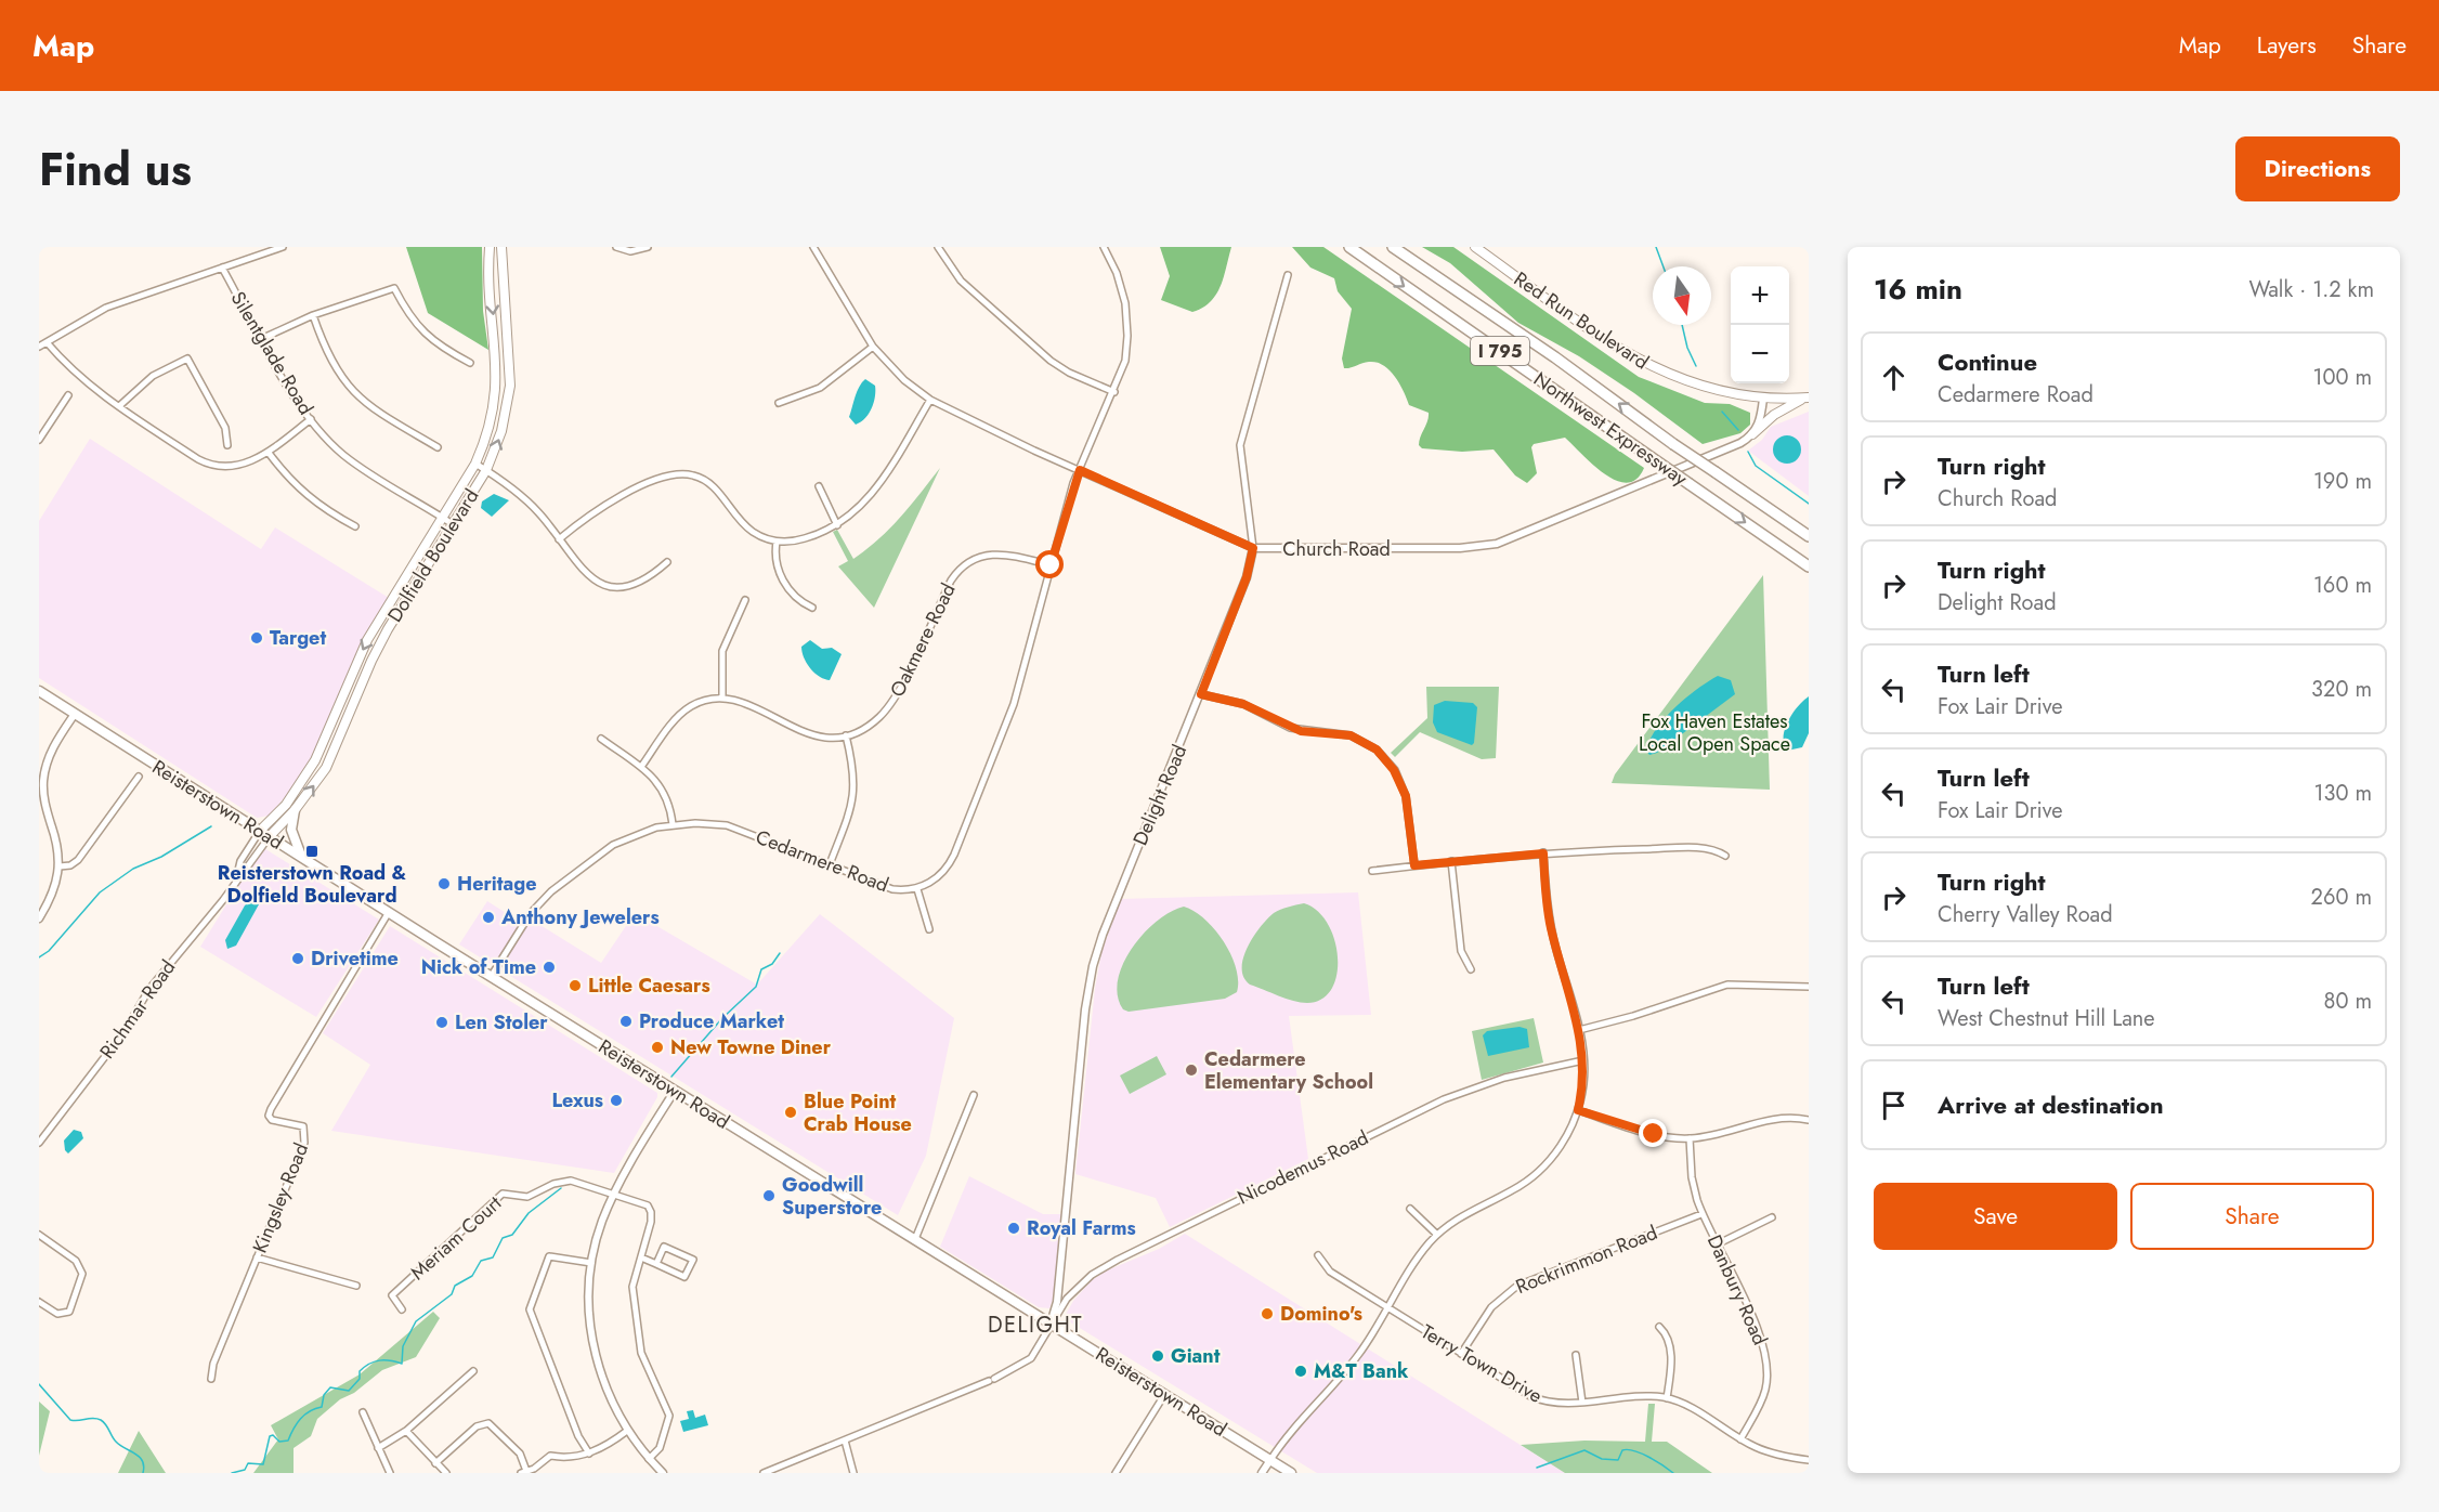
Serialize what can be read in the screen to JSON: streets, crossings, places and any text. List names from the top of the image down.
{
  "streets": {
    "highway": ["I 795", "Northwest Expressway"],
    "main road": ["Red Run Boulevard", "Dolfield Boulevard", "Reisterstown Road"],
    "street": [
      "Silentglade Road",
      "Church Road",
      "Oakmere Road",
      "Delight Road",
      "Cedarmere Road",
      "Richmar Road",
      "Nicodemus Road",
      "Kingsley Road",
      "Meriam Court",
      "Rockrimmon Road",
      "Danbury Road",
      "Terry Town Drive"
    ]
  },
  "crossings": [
    ["Silentglade Road", "Dolfield Boulevard"],
    ["Church Road", "Delight Road"],
    ["Church Road", "Cedarmere Road"],
    ["Dolfield Boulevard", "Reisterstown Road"],
    ["Dolfield Boulevard", "Richmar Road"],
    ["Oakmere Road", "Cedarmere Road"],
    ["Delight Road", "Reisterstown Road"],
    ["Delight Road", "Nicodemus Road"],
    ["Reisterstown Road", "Cedarmere Road"],
    ["Reisterstown Road", "Richmar Road"],
    ["Reisterstown Road", "Nicodemus Road"],
    ["Reisterstown Road", "Kingsley Road"],
    ["Rockrimmon Road", "Danbury Road"],
    ["Rockrimmon Road", "Terry Town Drive"],
    ["Danbury Road", "Terry Town Drive"]
  ],
  "districts": ["DELIGHT"],
  "parks": ["Fox Haven Estates Local Open Space"],
  "places": {
    "other": [
      "Target",
      "Heritage",
      "Anthony Jewelers",
      "Drivetime",
      "Nick of Time",
      "Little Caesars",
      "Produce Market",
      "Len Stoler",
      "New Towne Diner",
      "Cedarmere Elementary School",
      "Lexus",
      "Blue Point Crab House",
      "Goodwill Superstore",
      "Royal Farms",
      "Domino's",
      "Giant",
      "M&T Bank"
    ],
    "transit": ["Reisterstown Road & Dolfield Boulevard"]
  },
  "north": "bottom",
  "page": {
    "header": "Map",
    "nav": ["Map", "Layers", "Share"],
    "title": "Find us",
    "buttons": [
      "Directions",
      ["Save", "Share"]
    ],
    "heading": ["16 min", "Walk · 1.2 km"],
    "map_buttons": ["+", "−"],
    "list": [
      ["Continue", "Cedarmere Road", "100 m"],
      ["Turn right", "Church Road", "190 m"],
      ["Turn right", "Delight Road", "160 m"],
      ["Turn left", "Fox Lair Drive", "320 m"],
      ["Turn left", "Fox Lair Drive", "130 m"],
      ["Turn right", "Cherry Valley Road", "260 m"],
      ["Turn left", "West Chestnut Hill Lane", "80 m"],
      "Arrive at destination"
    ]
  }
}
